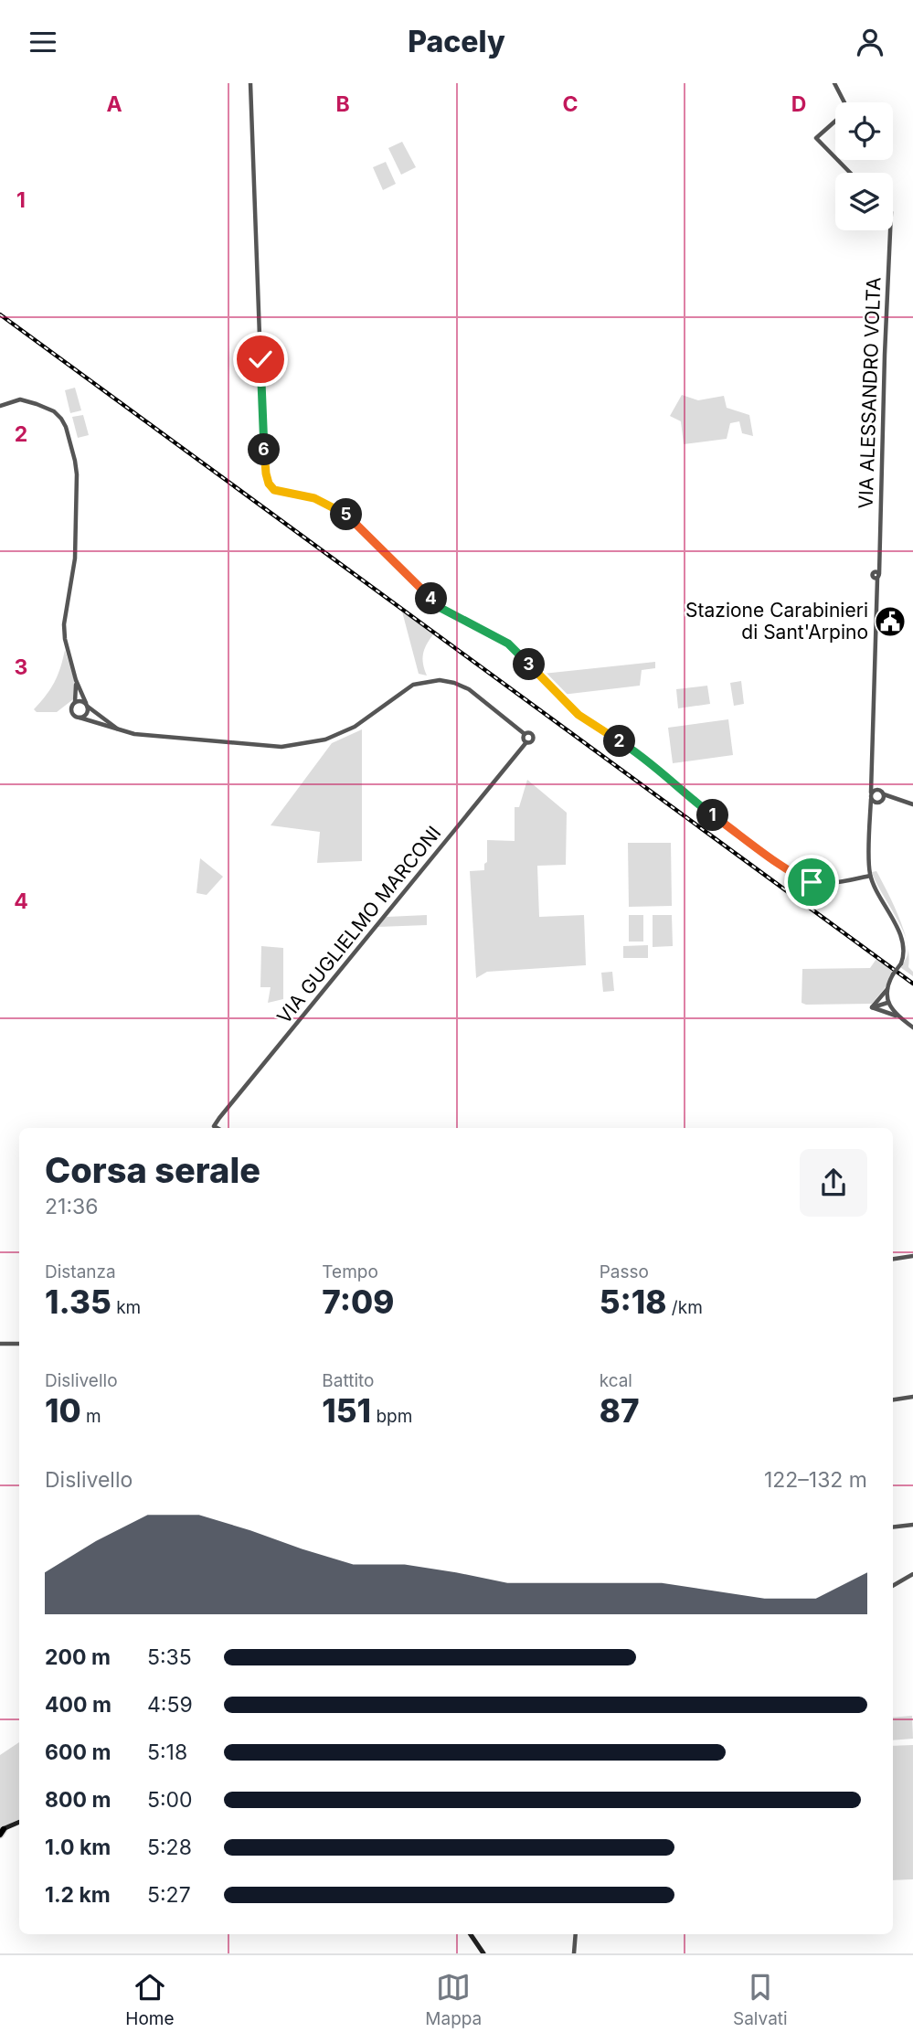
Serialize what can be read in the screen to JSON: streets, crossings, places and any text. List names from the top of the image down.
{
  "streets": {
    "street": ["VIA ALESSANDRO VOLTA", "VIA GUGLIELMO MARCONI"]
  },
  "places": {
    "public building": ["Stazione Carabinieri di Sant'Arpino"]
  },
  "page": {
    "header": "Pacely",
    "pins": [
      "6",
      "5",
      "4",
      "3",
      "2",
      "1"
    ],
    "heading": ["Corsa serale", "21:36"],
    "stats": [
      ["Distanza", "1.35 km"],
      ["Tempo", "7:09"],
      ["Passo", "5:18 /km"],
      ["Dislivello", "10 m"],
      ["Battito", "151 bpm"],
      ["kcal", "87"]
    ],
    "chart": ["Dislivello", "122–132 m"],
    "list": [
      {
        "name": "200 m",
        "note": "5:35"
      },
      {
        "name": "400 m",
        "note": "4:59"
      },
      {
        "name": "600 m",
        "note": "5:18"
      },
      {
        "name": "800 m",
        "note": "5:00"
      },
      {
        "name": "1.0 km",
        "note": "5:28"
      },
      {
        "name": "1.2 km",
        "note": "5:27"
      }
    ],
    "tabs": ["Home", "Mappa", "Salvati"]
  },
  "grid": {
    "columns": [
      "A",
      "B",
      "C",
      "D"
    ],
    "rows": [
      "1",
      "2",
      "3",
      "4"
    ]
  }
}
